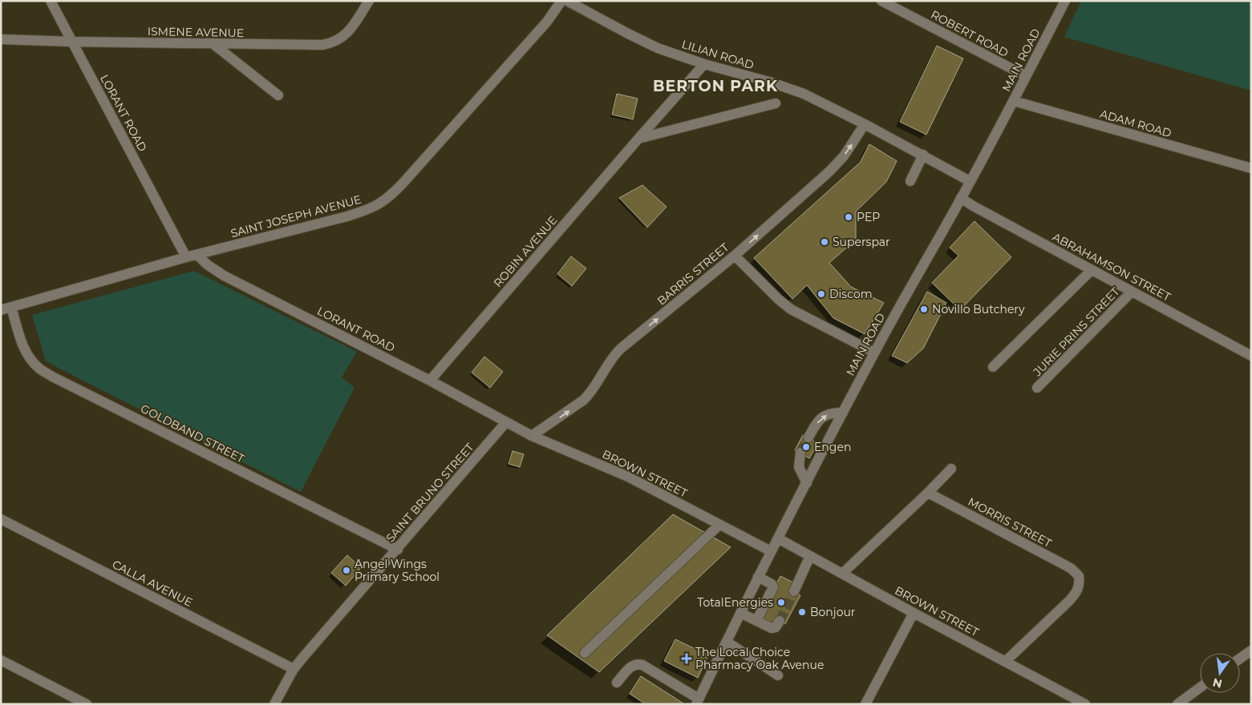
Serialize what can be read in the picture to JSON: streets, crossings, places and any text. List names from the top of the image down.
{
  "streets": {
    "street": [
      "ISMENE AVENUE",
      "ROBERT ROAD",
      "LILIAN ROAD",
      "MAIN ROAD",
      "LORANT ROAD",
      "ADAM ROAD",
      "SAINT JOSEPH AVENUE",
      "ROBIN AVENUE",
      "ABRAHAMSON STREET",
      "BARRIS STREET",
      "JURIE PRINS STREET",
      "GOLDBAND STREET",
      "BROWN STREET",
      "SAINT BRUNO STREET",
      "MORRIS STREET",
      "CALLA AVENUE"
    ]
  },
  "crossings": [
    ["ISMENE AVENUE", "LORANT ROAD"],
    ["ROBERT ROAD", "MAIN ROAD"],
    ["LILIAN ROAD", "MAIN ROAD"],
    ["LILIAN ROAD", "ROBIN AVENUE"],
    ["LILIAN ROAD", "BARRIS STREET"],
    ["MAIN ROAD", "ADAM ROAD"],
    ["MAIN ROAD", "ABRAHAMSON STREET"],
    ["MAIN ROAD", "BROWN STREET"],
    ["LORANT ROAD", "SAINT JOSEPH AVENUE"],
    ["LORANT ROAD", "ROBIN AVENUE"],
    ["LORANT ROAD", "BROWN STREET"],
    ["LORANT ROAD", "SAINT BRUNO STREET"],
    ["SAINT JOSEPH AVENUE", "GOLDBAND STREET"],
    ["ABRAHAMSON STREET", "JURIE PRINS STREET"],
    ["BARRIS STREET", "BROWN STREET"],
    ["GOLDBAND STREET", "SAINT BRUNO STREET"],
    ["BROWN STREET", "SAINT BRUNO STREET"],
    ["BROWN STREET", "MORRIS STREET"],
    ["SAINT BRUNO STREET", "CALLA AVENUE"]
  ],
  "one_way": ["BARRIS STREET"],
  "districts": ["BERTON PARK"],
  "places": {
    "other": [
      "PEP",
      "Superspar",
      "Discom",
      "Novillo Butchery",
      "Engen",
      "Angel Wings Primary School",
      "TotalEnergies",
      "Bonjour"
    ],
    "health": ["The Local Choice Pharmacy Oak Avenue"]
  },
  "north": "bottom"
}
